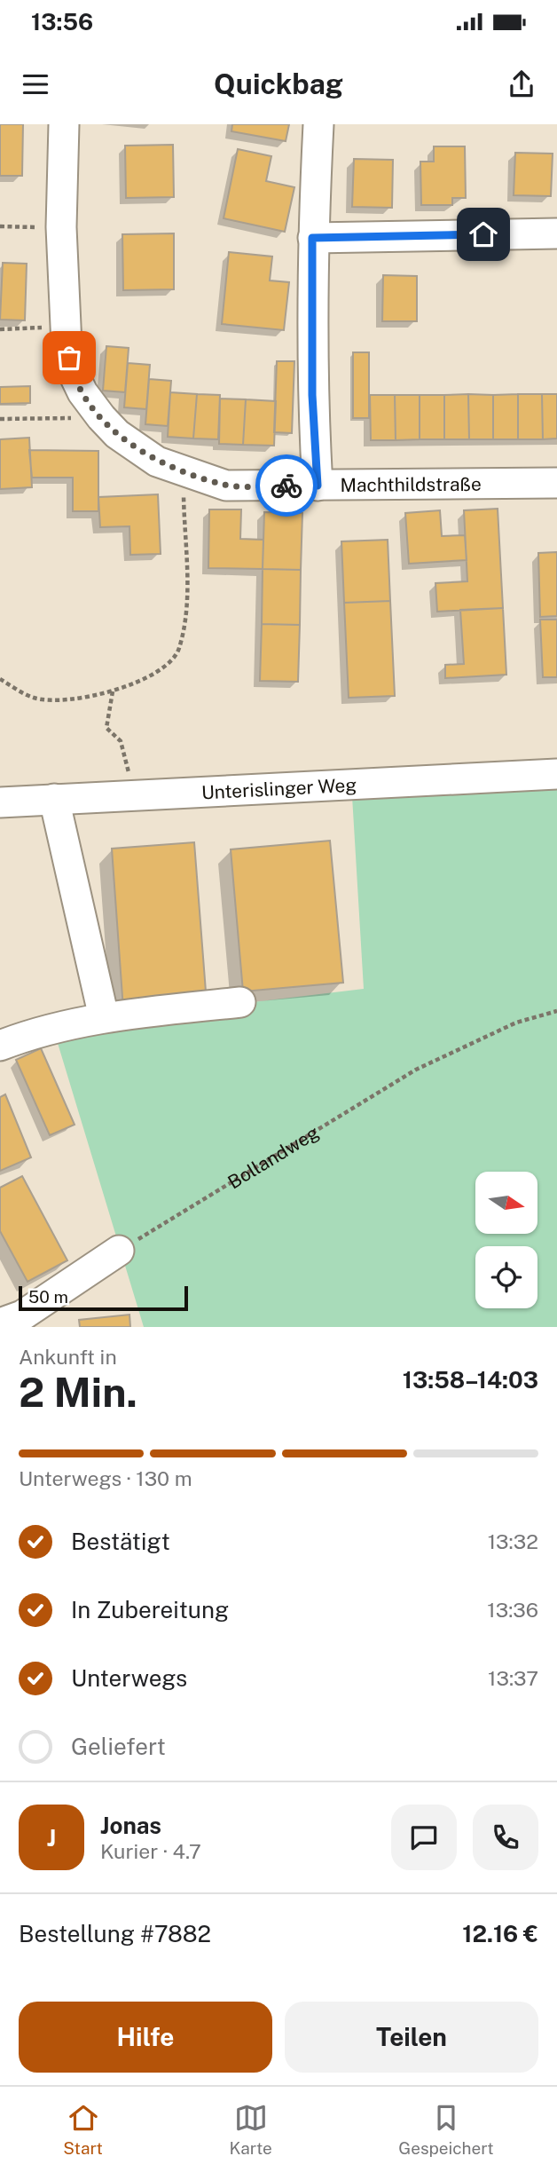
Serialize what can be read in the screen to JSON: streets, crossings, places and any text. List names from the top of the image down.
{
  "streets": {
    "street": ["Machthildstraße", "Unterislinger Weg"],
    "path": ["Bollandweg"]
  },
  "scale_bar": "50 m",
  "north": "right",
  "page": {
    "status": "13:56",
    "header": "Quickbag",
    "scale": "50 m",
    "heading": ["2 Min.", "Ankunft in", "13:58–14:03"],
    "panel": [
      "Jonas",
      "Kurier · 4.7",
      "Bestellung #7882",
      "12.16 €"
    ],
    "bar": "Unterwegs · 130 m",
    "list": [
      ["Bestätigt", "13:32"],
      ["In Zubereitung", "13:36"],
      ["Unterwegs", "13:37"],
      "Geliefert"
    ],
    "round": "J",
    "buttons": ["Hilfe", "Teilen"],
    "tabs": ["Start", "Karte", "Gespeichert"]
  }
}
